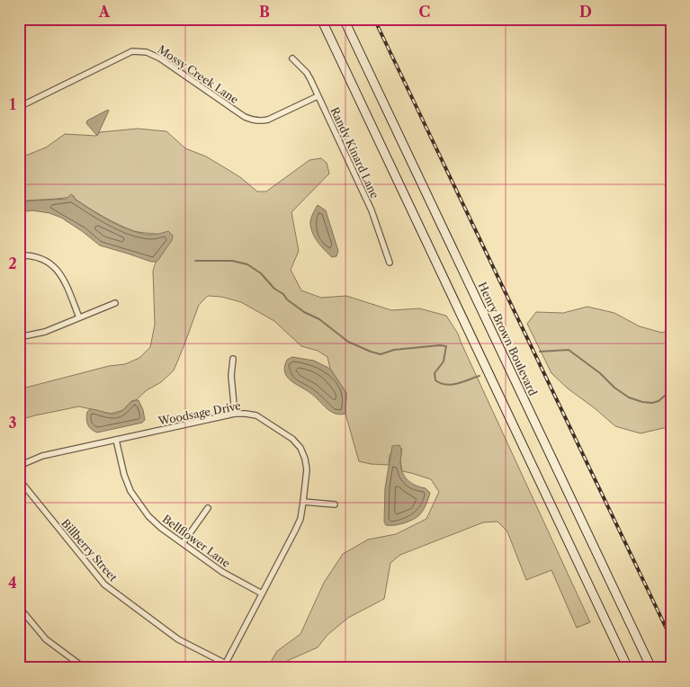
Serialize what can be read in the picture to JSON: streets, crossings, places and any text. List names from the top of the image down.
{
  "streets": {
    "main road": ["Henry Brown Boulevard"],
    "street": [
      "Mossy Creek Lane",
      "Randy Kinard Lane",
      "Woodsage Drive",
      "Bellflower Lane",
      "Billberry Street"
    ]
  },
  "crossings": [
    ["Mossy Creek Lane", "Randy Kinard Lane"],
    ["Woodsage Drive", "Bellflower Lane"],
    ["Woodsage Drive", "Billberry Street"]
  ],
  "grid": {
    "columns": [
      "A",
      "B",
      "C",
      "D"
    ],
    "rows": [
      "1",
      "2",
      "3",
      "4"
    ]
  }
}
